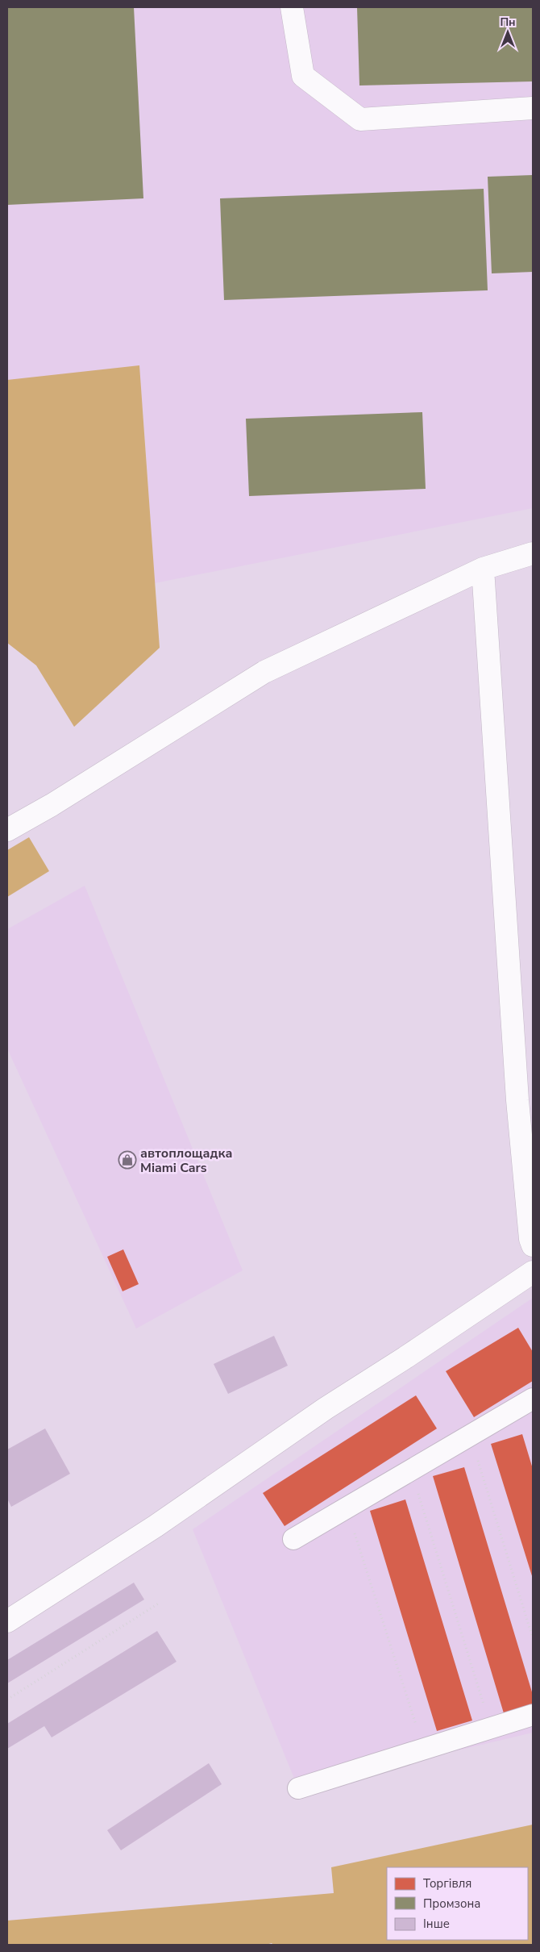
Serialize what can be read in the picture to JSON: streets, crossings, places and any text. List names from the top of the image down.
{
  "places": {
    "shop": ["автоплощадка Miami Cars"]
  },
  "legend": ["Торгівля", "Промзона", "Інше"],
  "north": "top"
}
